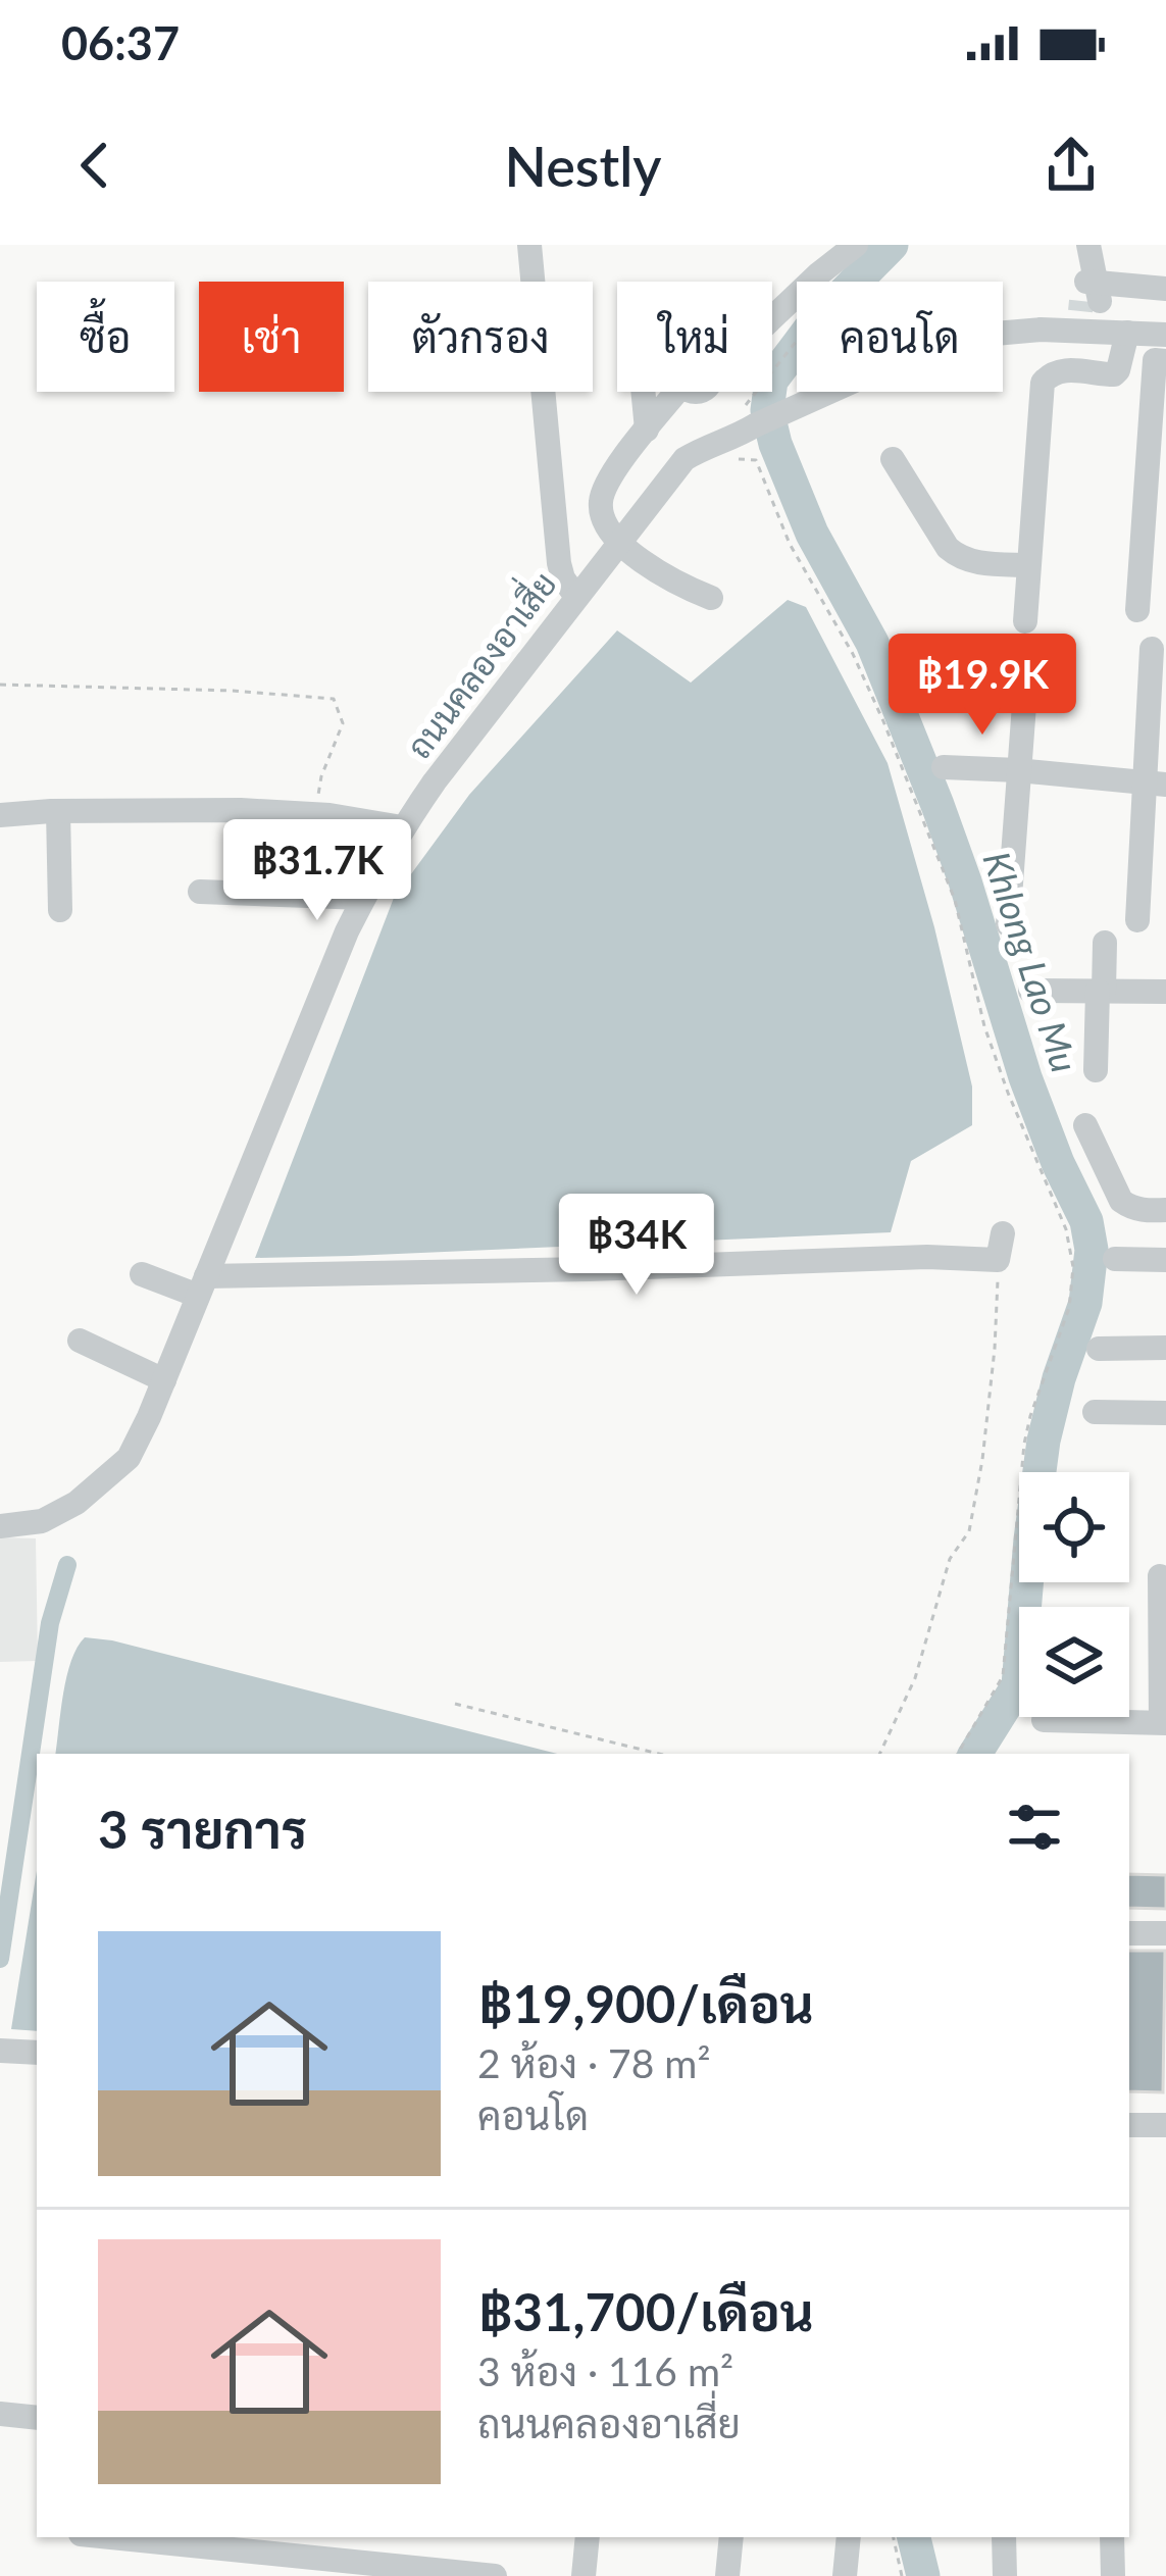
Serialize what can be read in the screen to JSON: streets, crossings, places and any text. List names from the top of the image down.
{
  "streets": {
    "street": ["ถนนคลองอาเสี่ย"]
  },
  "water": ["Khlong Lao Mu"],
  "page": {
    "status": "06:37",
    "header": "Nestly",
    "chip": [
      "ซื้อ",
      "เช่า",
      "ตัวกรอง",
      "ใหม่",
      "คอนโด"
    ],
    "price": ["฿19.9K", "฿31.7K", "฿34K"],
    "heading": "3 รายการ",
    "list": [
      {
        "name": "฿19,900/เดือน",
        "note": "2 ห้อง · 78 m² · คอนโด"
      },
      {
        "name": "฿31,700/เดือน",
        "note": "3 ห้อง · 116 m² · ถนนคลองอาเสี่ย"
      }
    ]
  }
}
